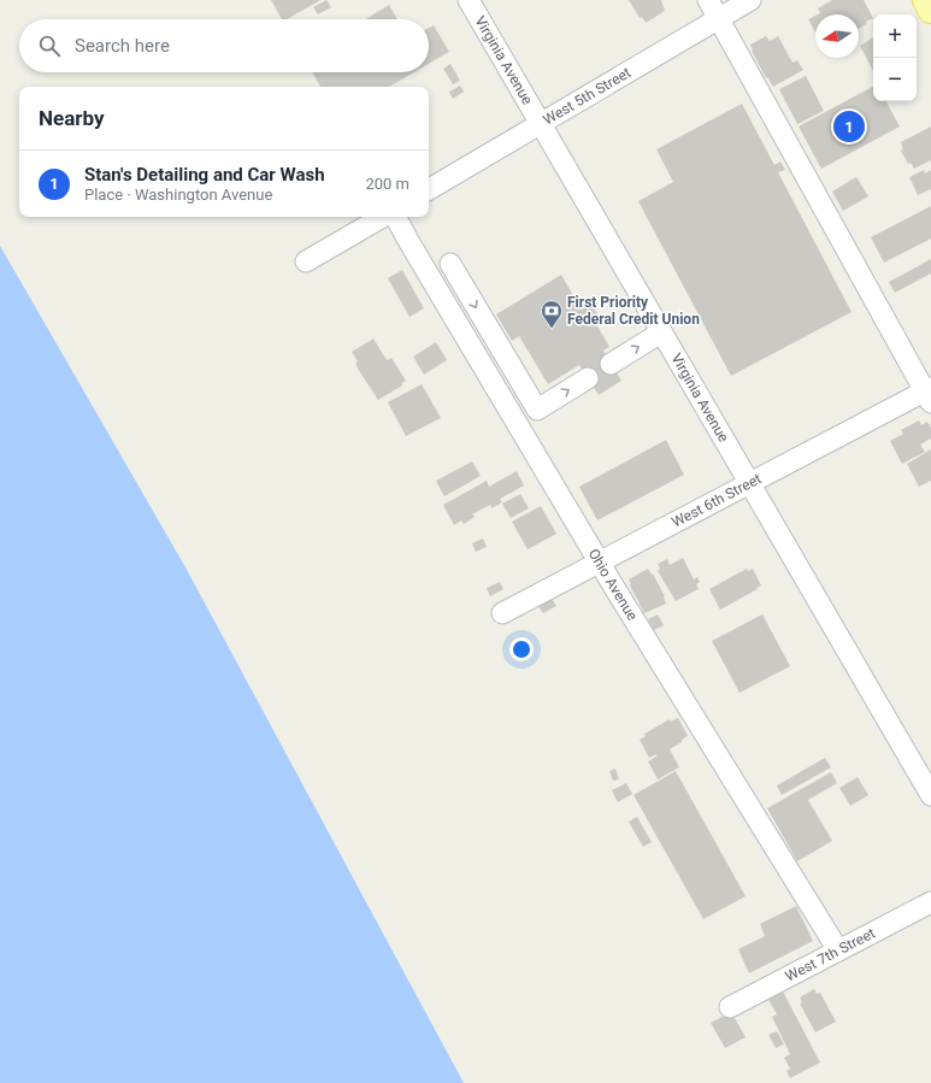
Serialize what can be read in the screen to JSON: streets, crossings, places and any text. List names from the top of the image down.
{
  "streets": {
    "street": [
      "Virginia Avenue",
      "West 5th Street",
      "West 6th Street",
      "Ohio Avenue",
      "West 7th Street"
    ]
  },
  "crossings": [
    ["Virginia Avenue", "West 5th Street"],
    ["Virginia Avenue", "West 6th Street"],
    ["West 6th Street", "Ohio Avenue"],
    ["Ohio Avenue", "West 7th Street"]
  ],
  "places": {
    "bank": ["First Priority Federal Credit Union"]
  },
  "north": "left",
  "page": {
    "map_buttons": ["+", "−"],
    "search": "Search here",
    "heading": "Nearby",
    "pins": "1",
    "list": [
      {
        "mark": "1",
        "name": "Stan's Detailing and Car Wash",
        "note": "Place · Washington Avenue",
        "value": "200 m"
      }
    ]
  }
}
